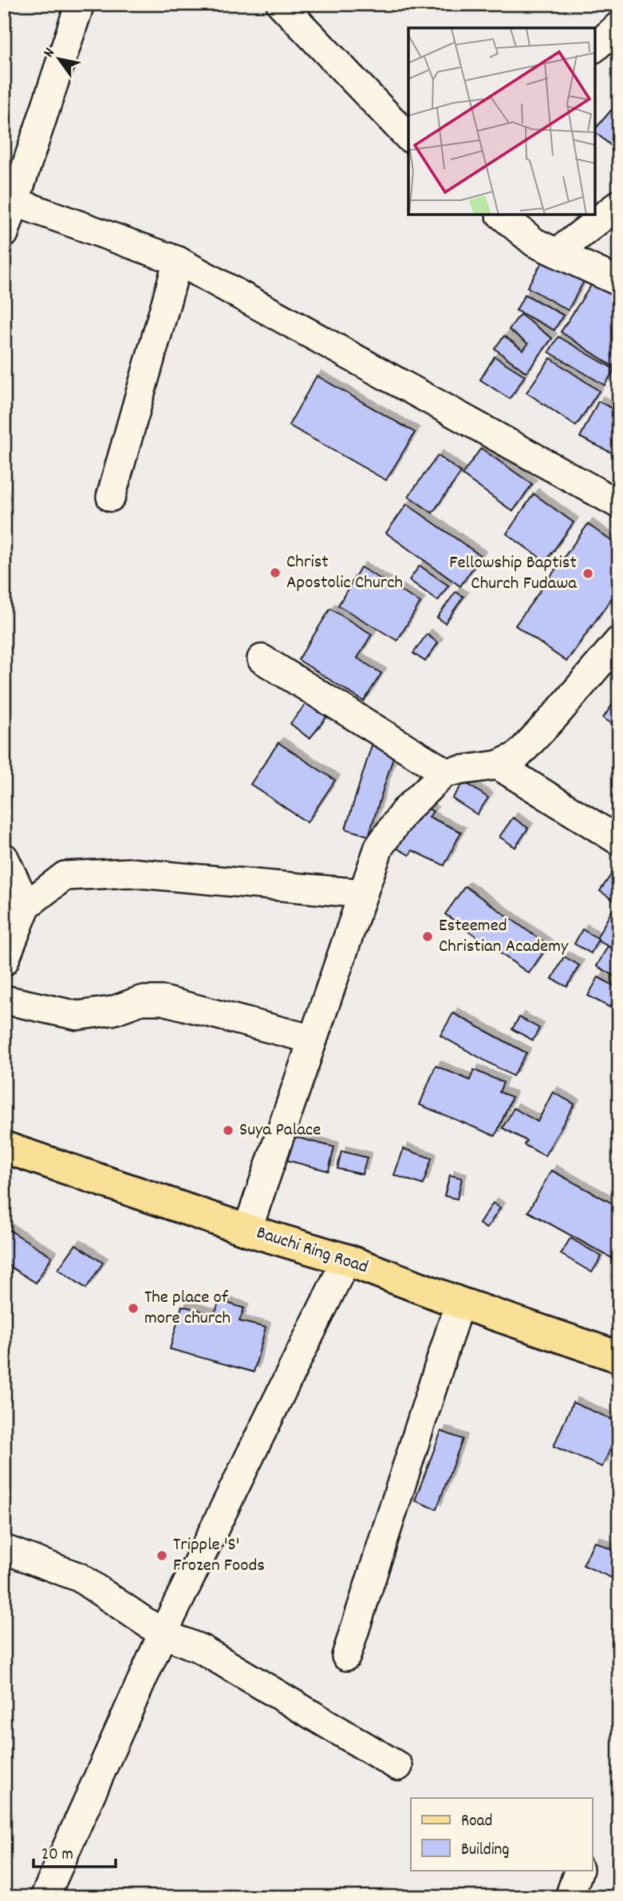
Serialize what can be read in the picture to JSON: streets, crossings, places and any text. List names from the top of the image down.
{
  "streets": {
    "main road": ["Bauchi Ring Road"]
  },
  "places": [
    "Christ Apostolic Church",
    "Fellowship Baptist Church Fudawa",
    "Esteemed Christian Academy",
    "Suya Palace",
    "The place of more church",
    "Tripple 'S' Frozen Foods"
  ],
  "legend": ["Road", "Building"],
  "scale_bar": "20 m",
  "north": "top left"
}
